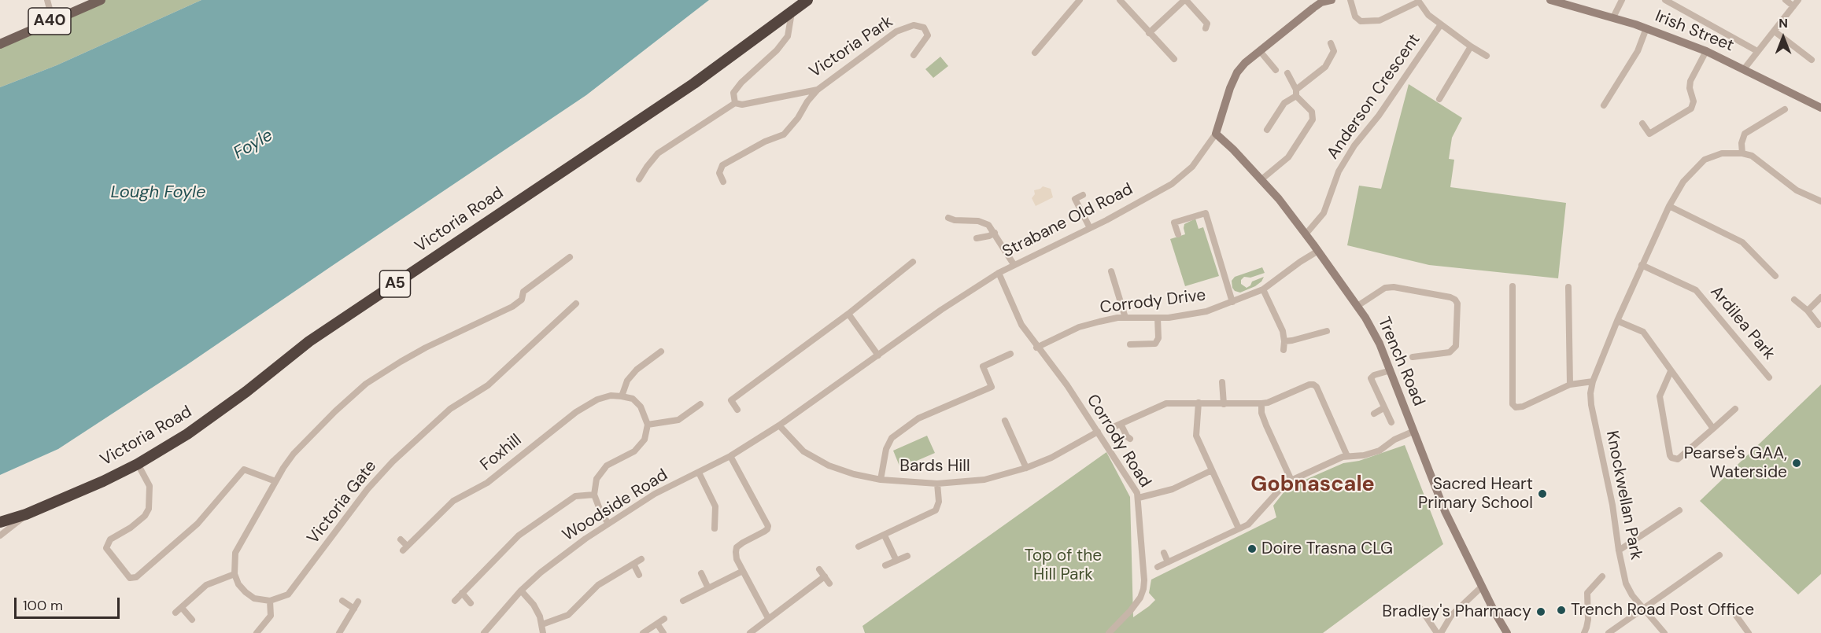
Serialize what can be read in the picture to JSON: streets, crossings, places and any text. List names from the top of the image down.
{
  "streets": {
    "highway": ["Victoria Road", "A5"],
    "main road": ["A40"],
    "street": [
      "Irish Street",
      "Victoria Park",
      "Anderson Crescent",
      "Strabane Old Road",
      "Corrody Drive",
      "Ardilea Park",
      "Trench Road",
      "Corrody Road",
      "Foxhill",
      "Bards Hill",
      "Knockwellan Park",
      "Victoria Gate",
      "Woodside Road"
    ]
  },
  "crossings": [
    ["Anderson Crescent", "Trench Road"],
    ["Strabane Old Road", "Trench Road"],
    ["Strabane Old Road", "Corrody Road"],
    ["Strabane Old Road", "Bards Hill"],
    ["Strabane Old Road", "Woodside Road"],
    ["Corrody Drive", "Trench Road"],
    ["Corrody Drive", "Corrody Road"],
    ["Ardilea Park", "Knockwellan Park"],
    ["Corrody Road", "Bards Hill"],
    ["Bards Hill", "Woodside Road"]
  ],
  "districts": ["Gobnascale"],
  "water": ["Foyle", "Lough Foyle"],
  "parks": ["Top of the Hill Park"],
  "places": [
    "Pearse's GAA, Waterside",
    "Sacred Heart Primary School",
    "Doire Trasna CLG",
    "Trench Road Post Office",
    "Bradley's Pharmacy"
  ],
  "scale_bar": "100 m",
  "north": "top"
}
